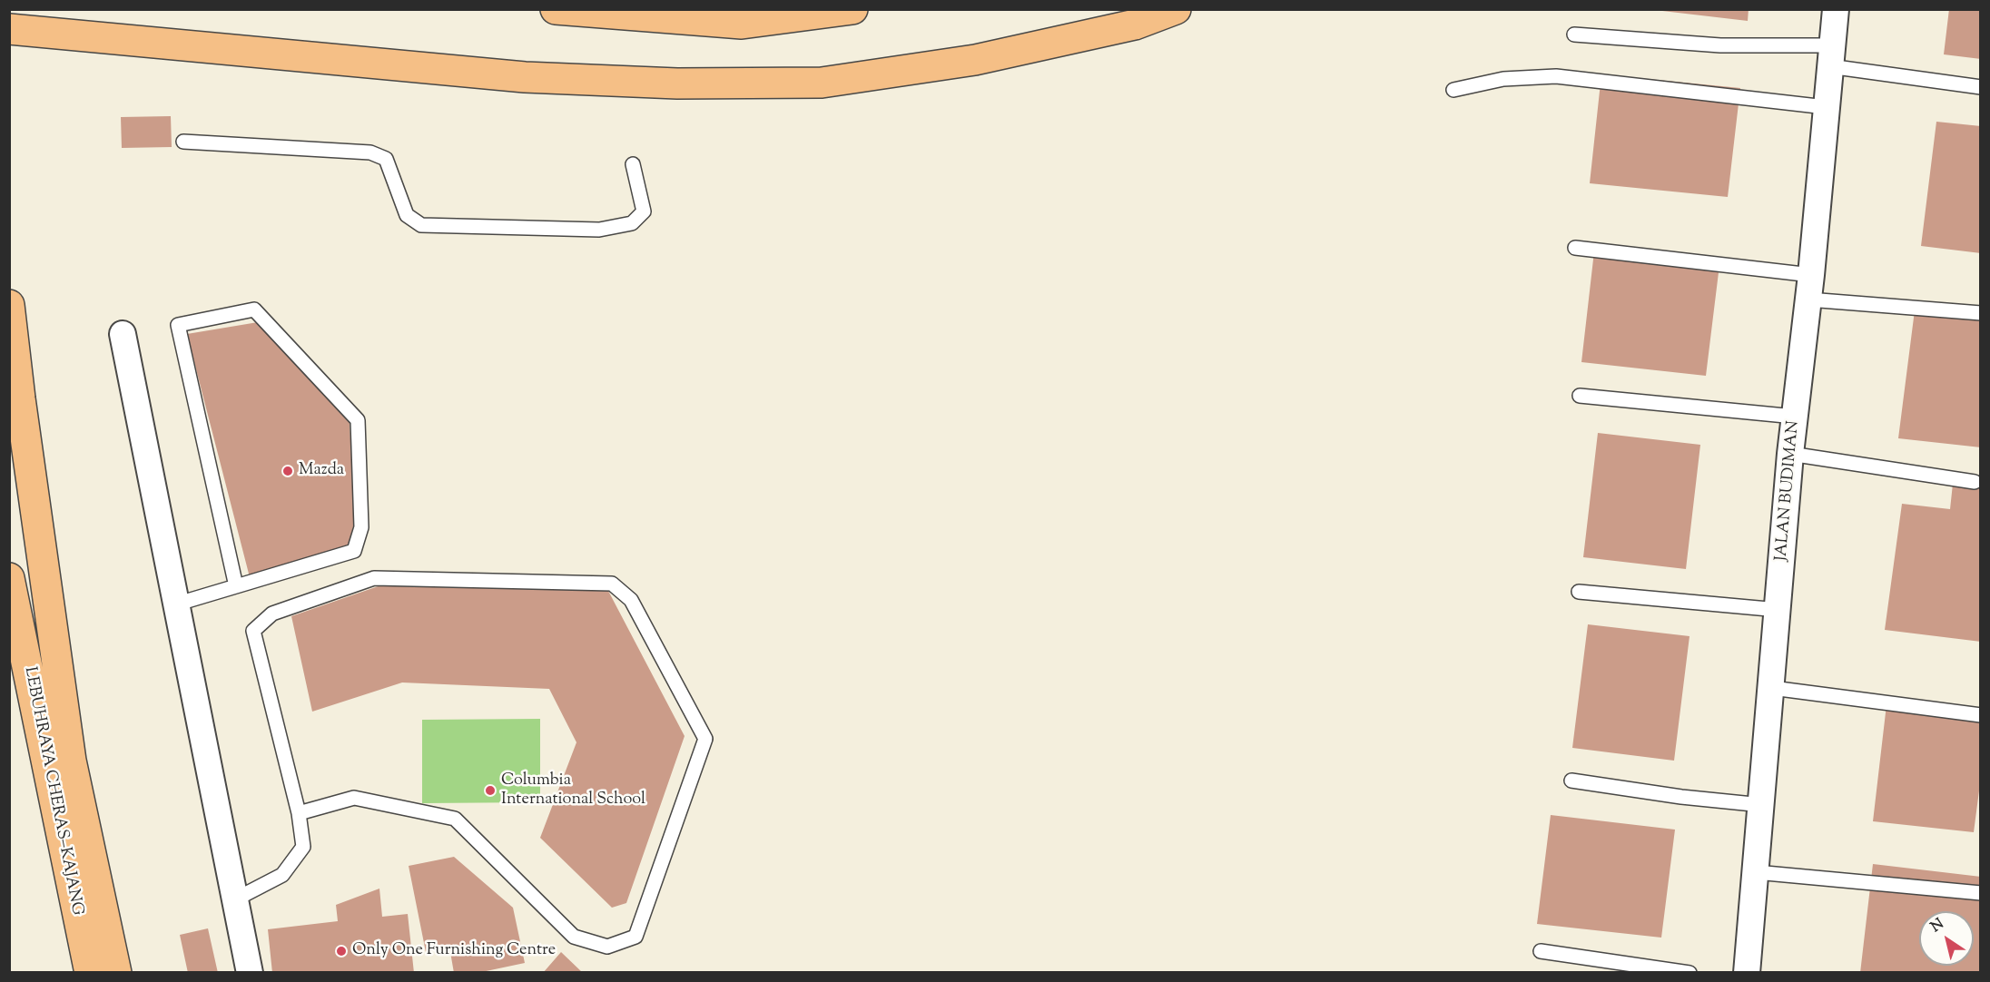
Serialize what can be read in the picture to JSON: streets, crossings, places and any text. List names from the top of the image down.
{
  "streets": {
    "highway": ["LEBUHRAYA CHERAS–KAJANG"],
    "street": ["JALAN BUDIMAN"]
  },
  "places": ["Mazda", "Columbia International School", "Only One Furnishing Centre"],
  "north": "top left"
}
